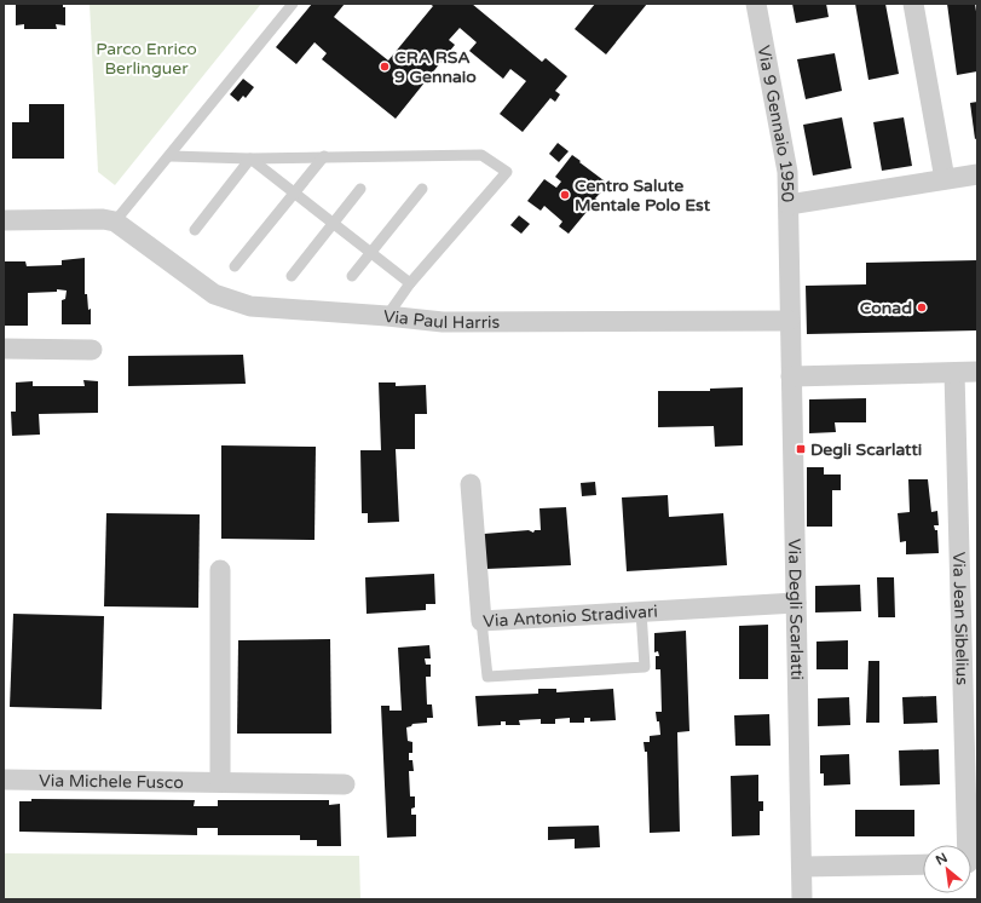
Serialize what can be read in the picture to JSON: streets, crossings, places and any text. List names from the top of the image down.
{
  "streets": {
    "street": [
      "Via 9 Gennaio 1950",
      "Via Paul Harris",
      "Via Degli Scarlatti",
      "Via Antonio Stradivari",
      "Via Jean Sibelius",
      "Via Michele Fusco"
    ]
  },
  "crossings": [
    ["Via Paul Harris", "Via Degli Scarlatti"],
    ["Via Degli Scarlatti", "Via Antonio Stradivari"]
  ],
  "parks": ["Parco Enrico Berlinguer"],
  "places": {
    "other": ["CRA RSA 9 Gennaio", "Centro Salute Mentale Polo Est", "Conad"],
    "transit": ["Degli Scarlatti"]
  },
  "north": "top left"
}
